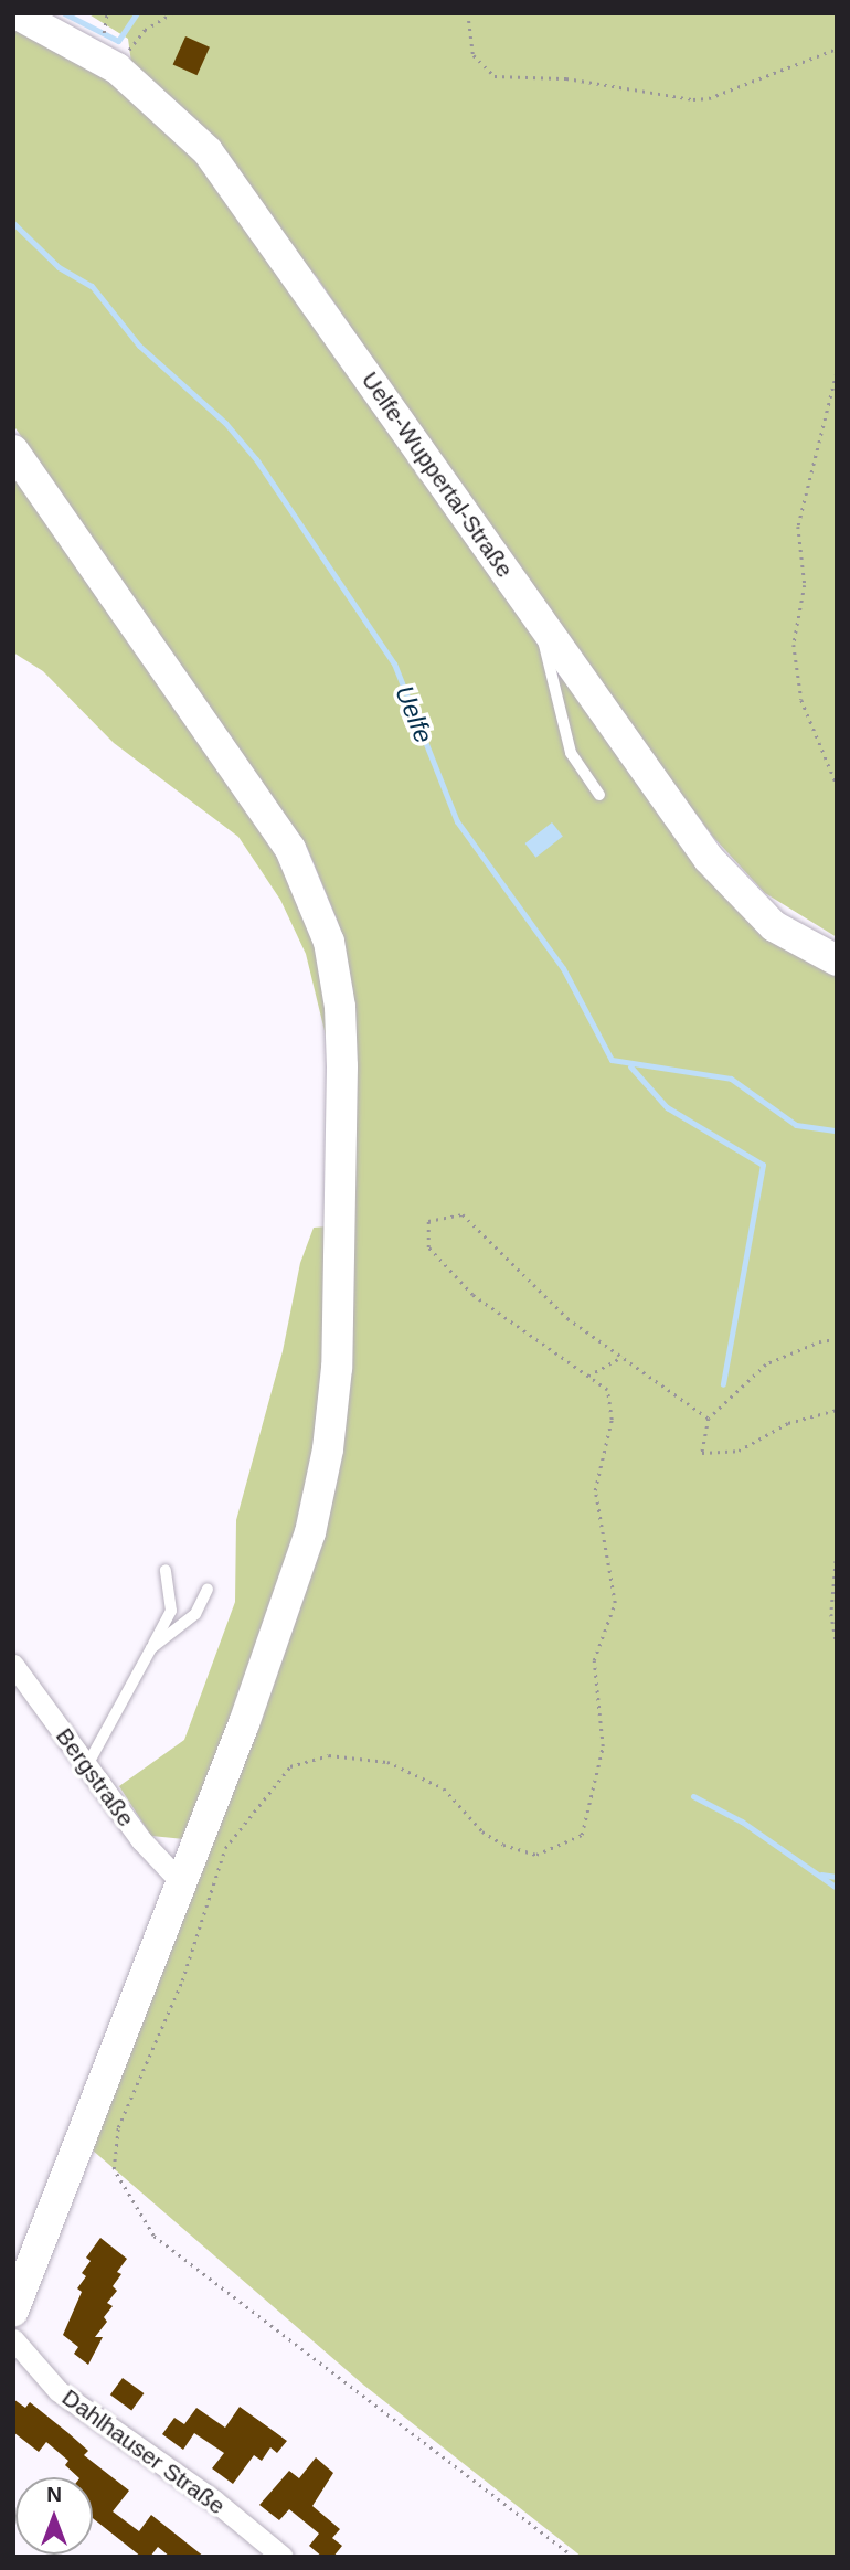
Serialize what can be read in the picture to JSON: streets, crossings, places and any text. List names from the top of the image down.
{
  "streets": {
    "main road": ["Uelfe-Wuppertal-Straße"],
    "street": ["Bergstraße", "Dahlhauser Straße"]
  },
  "water": ["Uelfe"],
  "north": "top"
}
